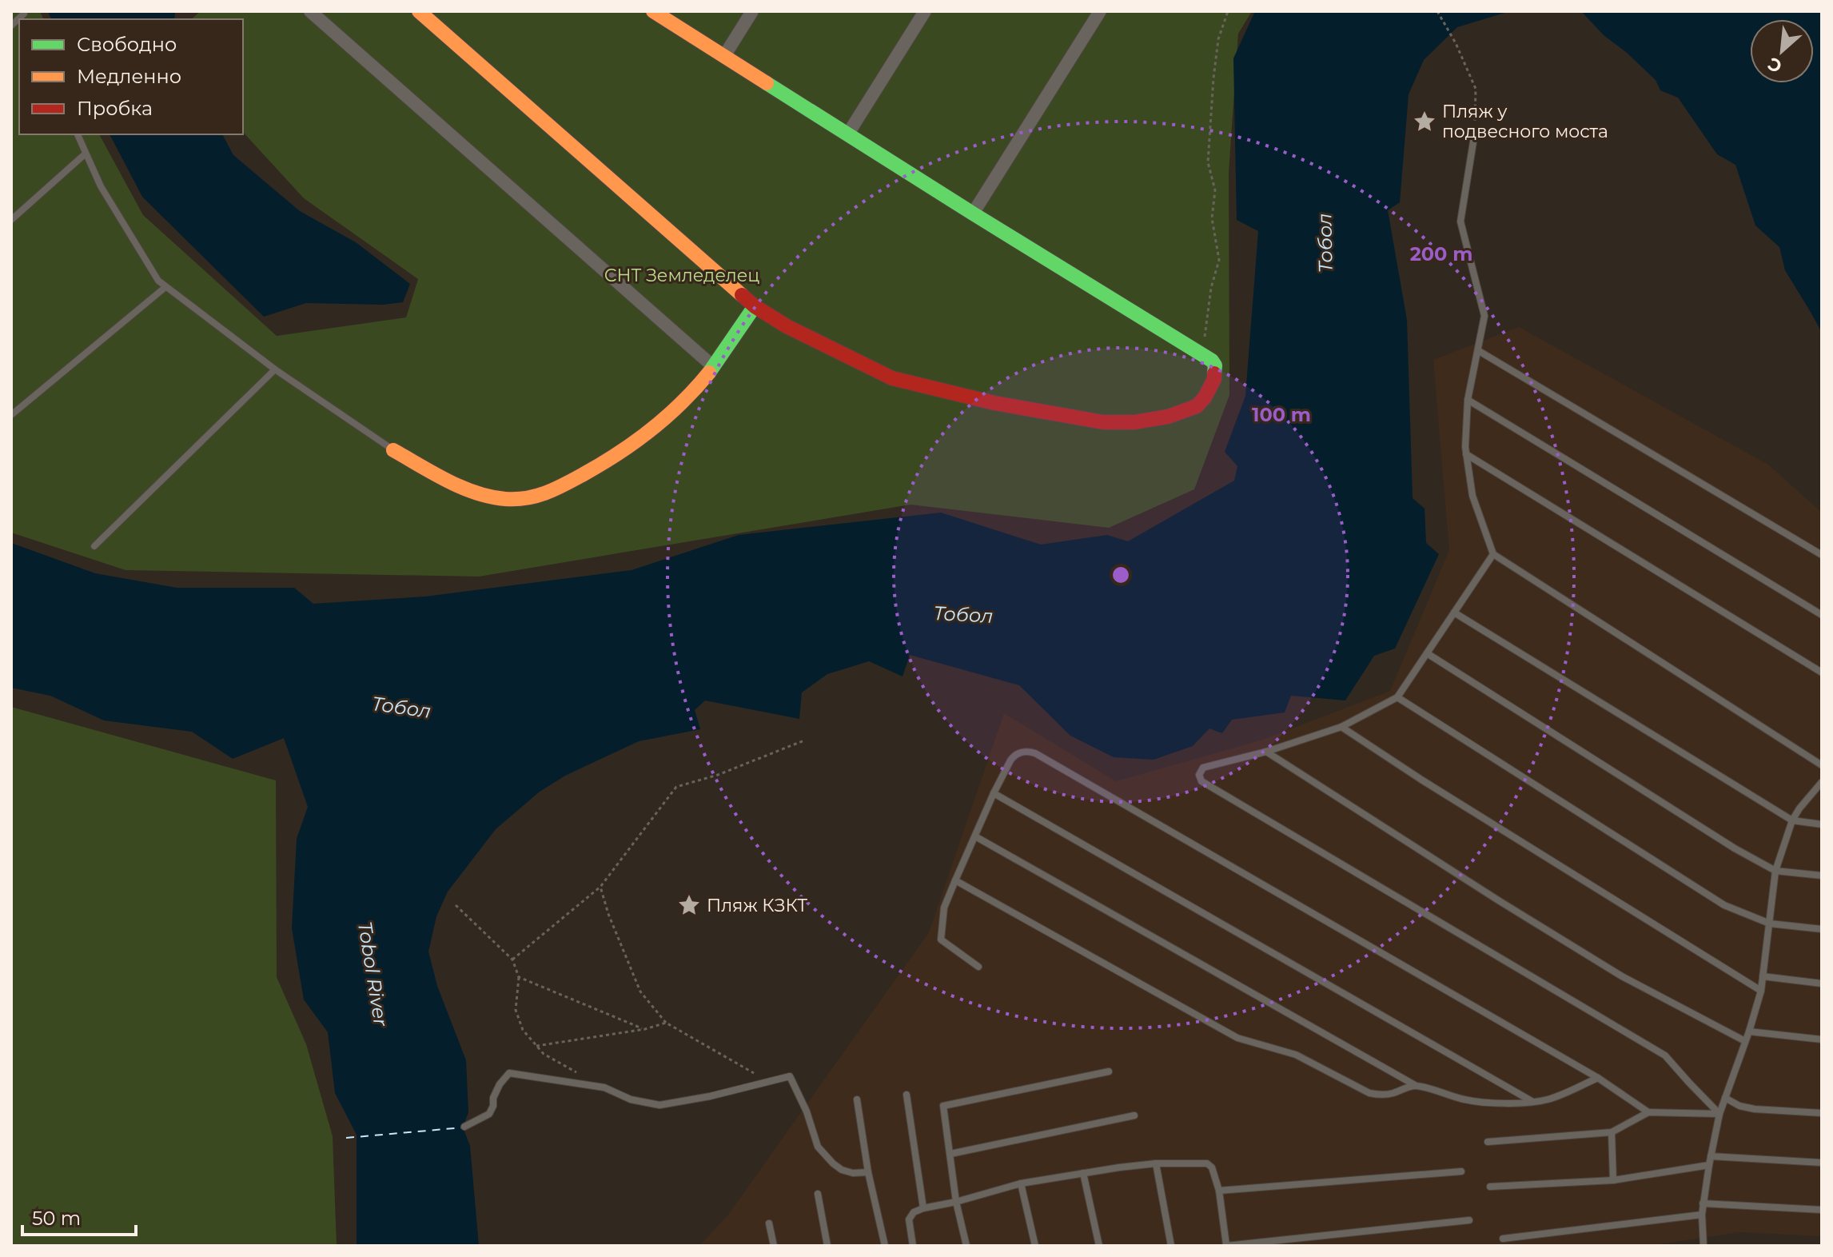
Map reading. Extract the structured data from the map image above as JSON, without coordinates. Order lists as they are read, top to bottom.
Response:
{
  "water": ["Тобол", "Tobol River"],
  "parks": ["СНТ Земледелец"],
  "places": {
    "place": ["Пляж у подвесного моста", "Пляж КЗКТ"]
  },
  "legend": ["Свободно", "Медленно", "Пробка"],
  "scale_bar": "50 m",
  "north": "bottom left",
  "rings": ["200 m", "100 m"]
}
